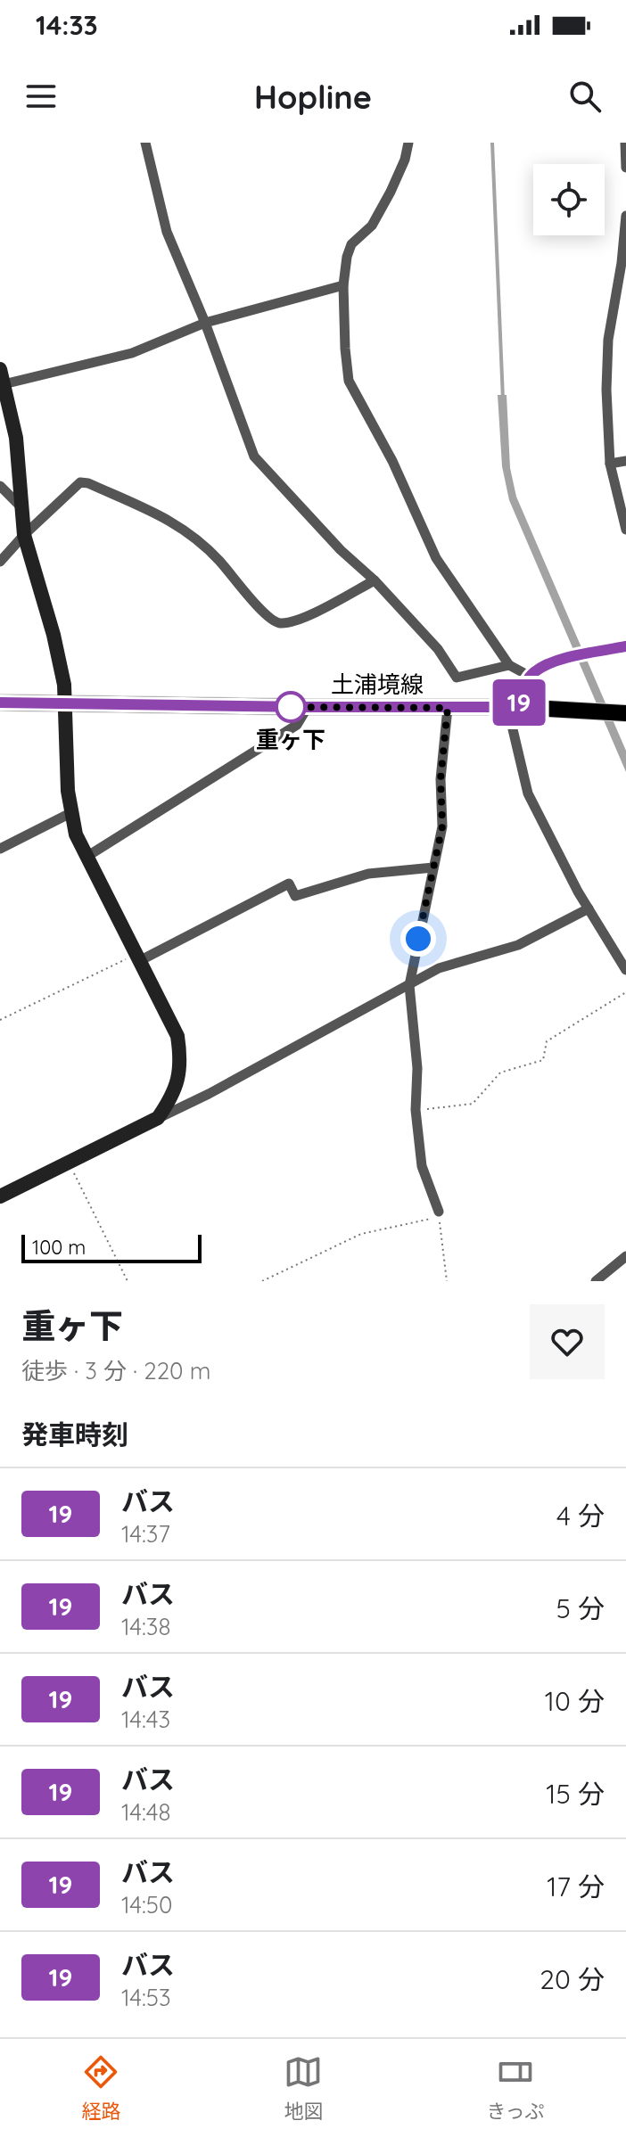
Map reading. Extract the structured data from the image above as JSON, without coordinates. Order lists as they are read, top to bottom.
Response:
{
  "streets": {
    "main road": ["土浦境線"]
  },
  "places": ["重ヶ下"],
  "lines": ["bus line 19"],
  "scale_bar": "100 m",
  "page": {
    "status": "14:33",
    "header": "Hopline",
    "on_map": "19",
    "scale": "100 m",
    "heading": [
      ["重ヶ下", "徒歩 · 3 分 · 220 m"],
      "発車時刻"
    ],
    "list": [
      {
        "mark": "19",
        "name": "バス",
        "note": "14:37",
        "value": "4 分"
      },
      {
        "mark": "19",
        "name": "バス",
        "note": "14:38",
        "value": "5 分"
      },
      {
        "mark": "19",
        "name": "バス",
        "note": "14:43",
        "value": "10 分"
      },
      {
        "mark": "19",
        "name": "バス",
        "note": "14:48",
        "value": "15 分"
      },
      {
        "mark": "19",
        "name": "バス",
        "note": "14:50",
        "value": "17 分"
      },
      {
        "mark": "19",
        "name": "バス",
        "note": "14:53",
        "value": "20 分"
      }
    ],
    "tabs": ["経路", "地図", "きっぷ"]
  }
}
